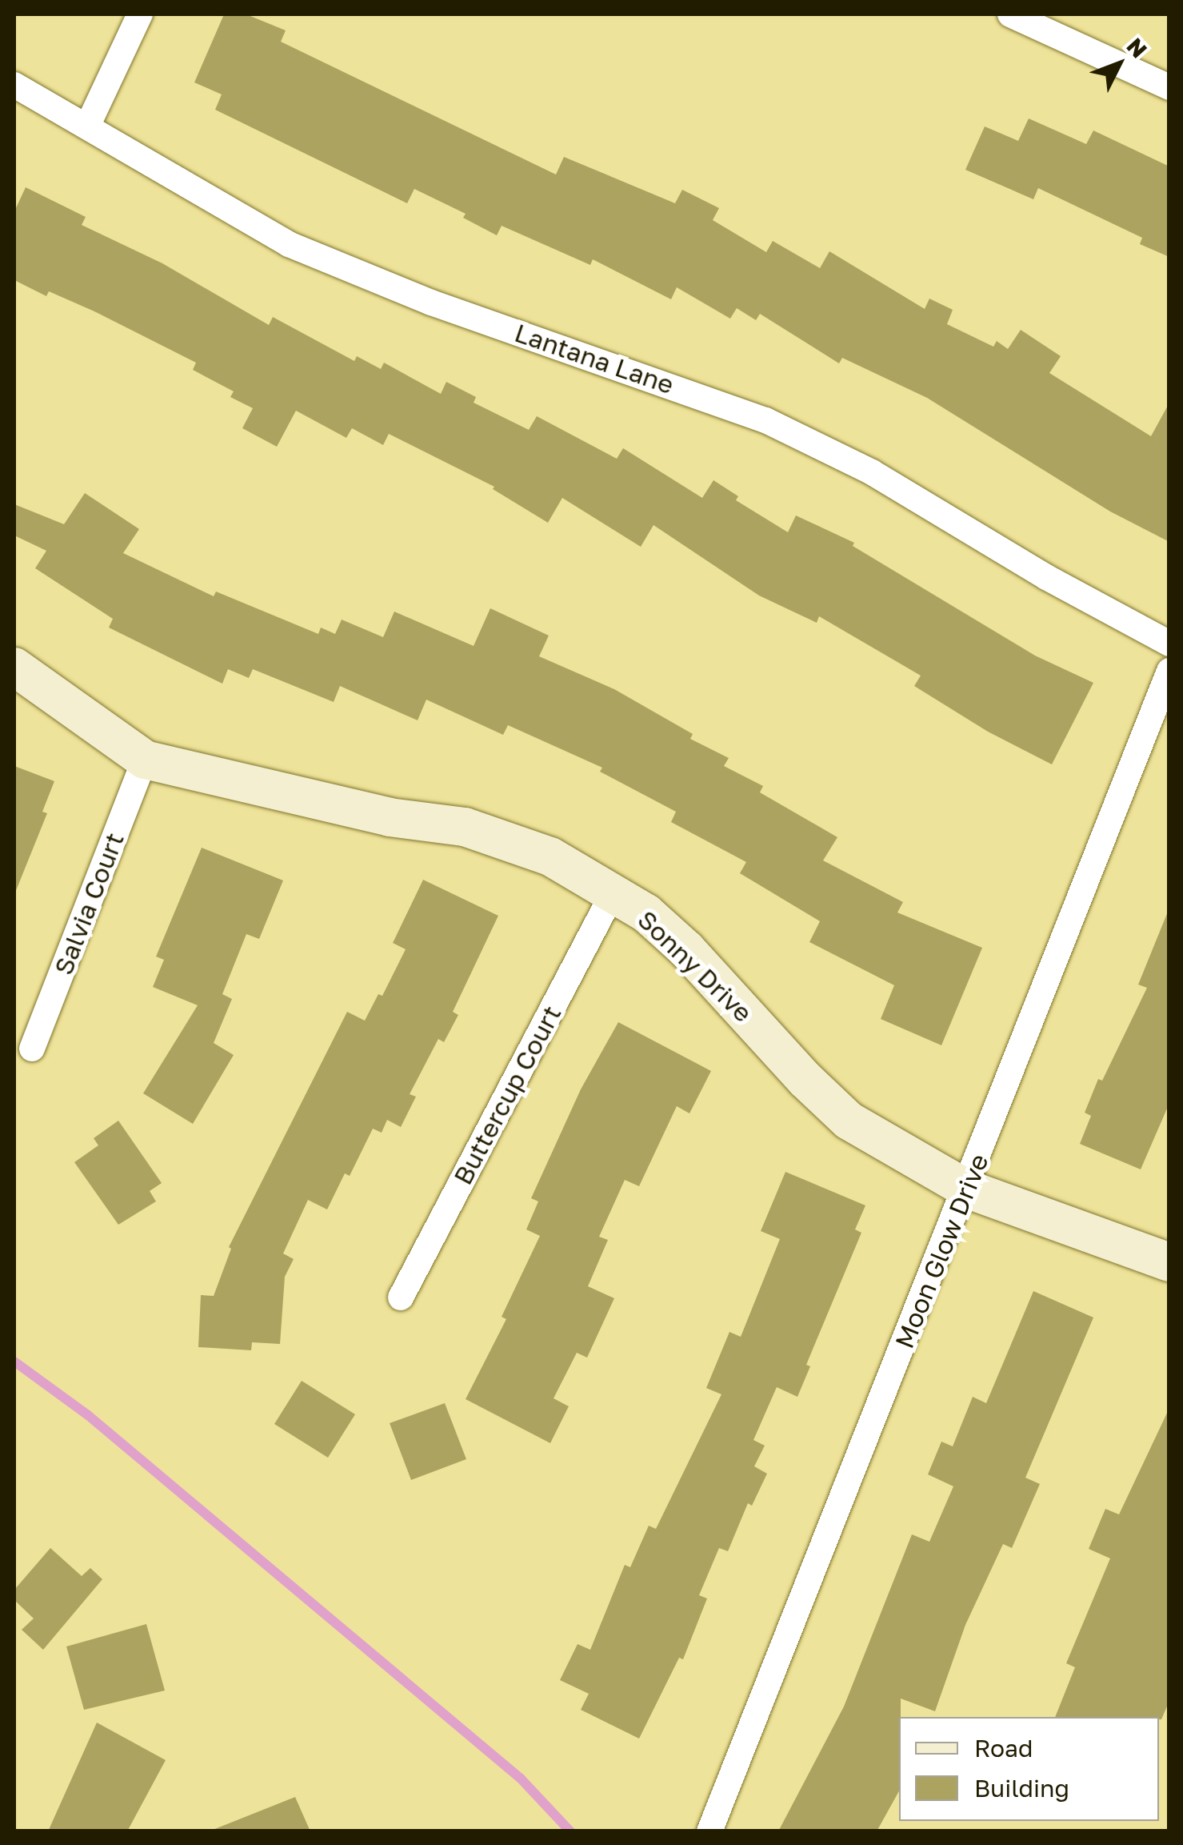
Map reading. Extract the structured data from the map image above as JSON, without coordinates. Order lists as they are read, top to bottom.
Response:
{
  "streets": {
    "street": [
      "Lantana Lane",
      "Salvia Court",
      "Sonny Drive",
      "Buttercup Court",
      "Moon Glow Drive"
    ]
  },
  "crossings": [
    ["Salvia Court", "Sonny Drive"],
    ["Sonny Drive", "Buttercup Court"],
    ["Sonny Drive", "Moon Glow Drive"]
  ],
  "legend": ["Road", "Building"],
  "north": "top right"
}
